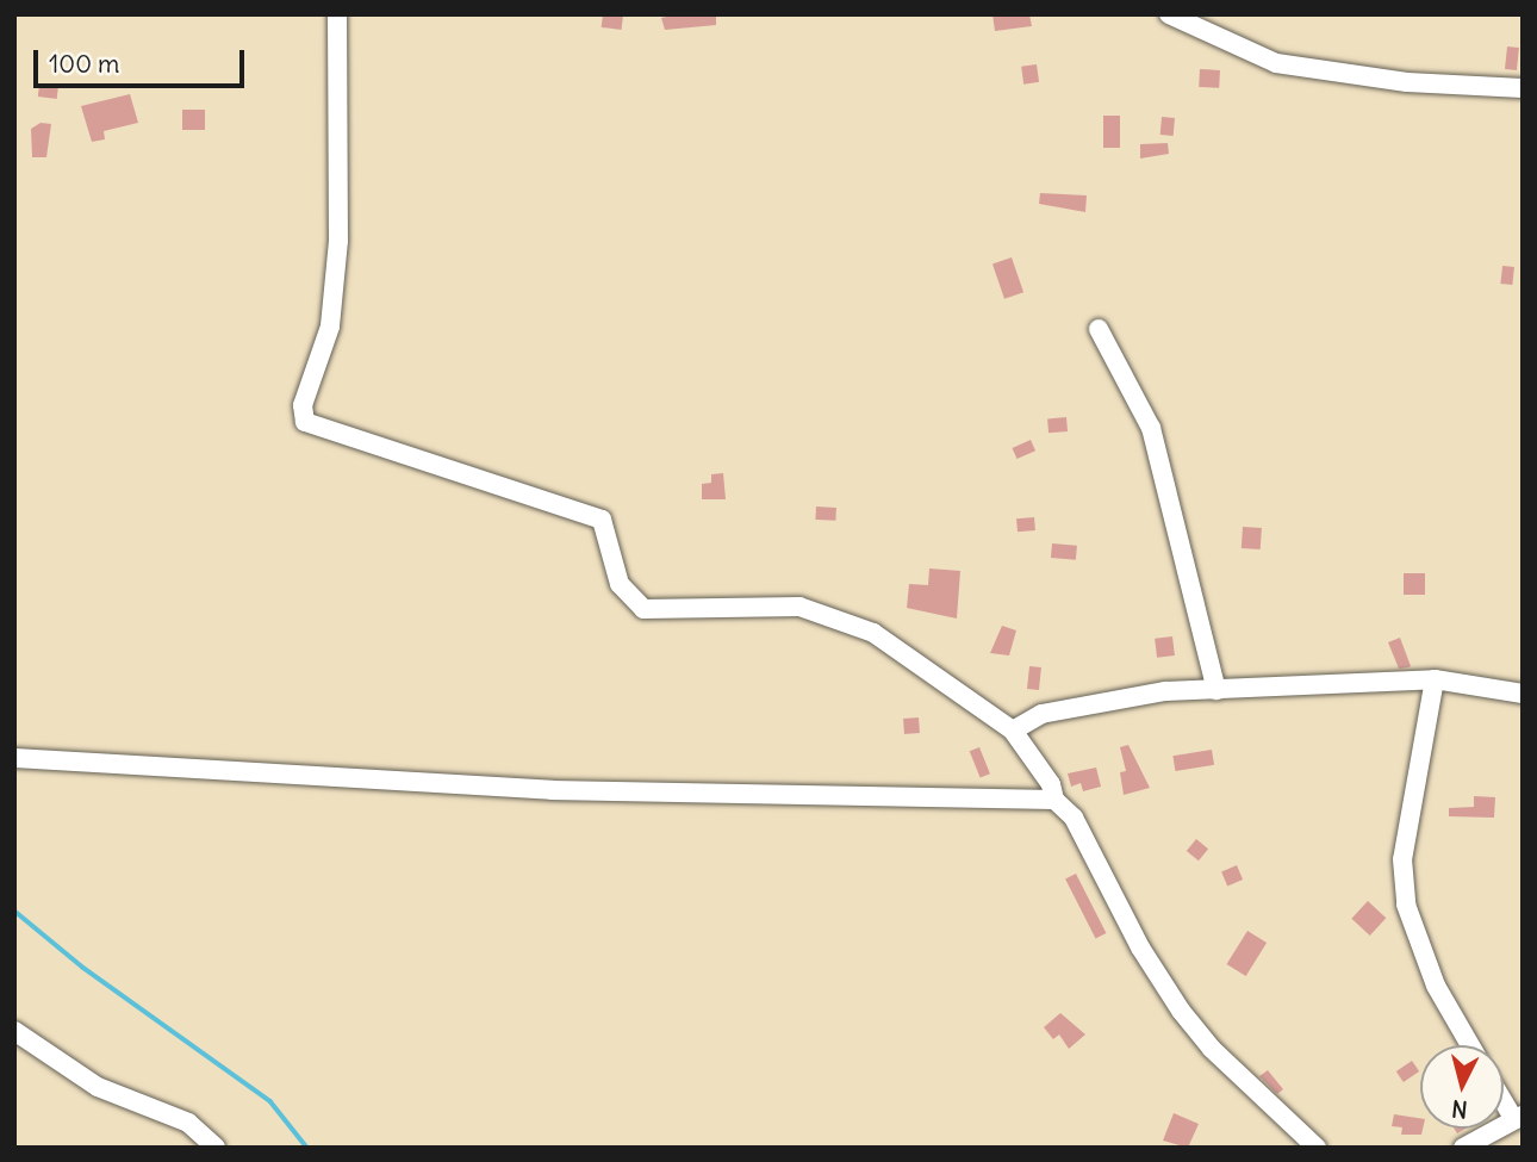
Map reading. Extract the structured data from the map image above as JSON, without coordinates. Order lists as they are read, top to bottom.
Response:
{
  "scale_bar": "100 m",
  "north": "bottom"
}
